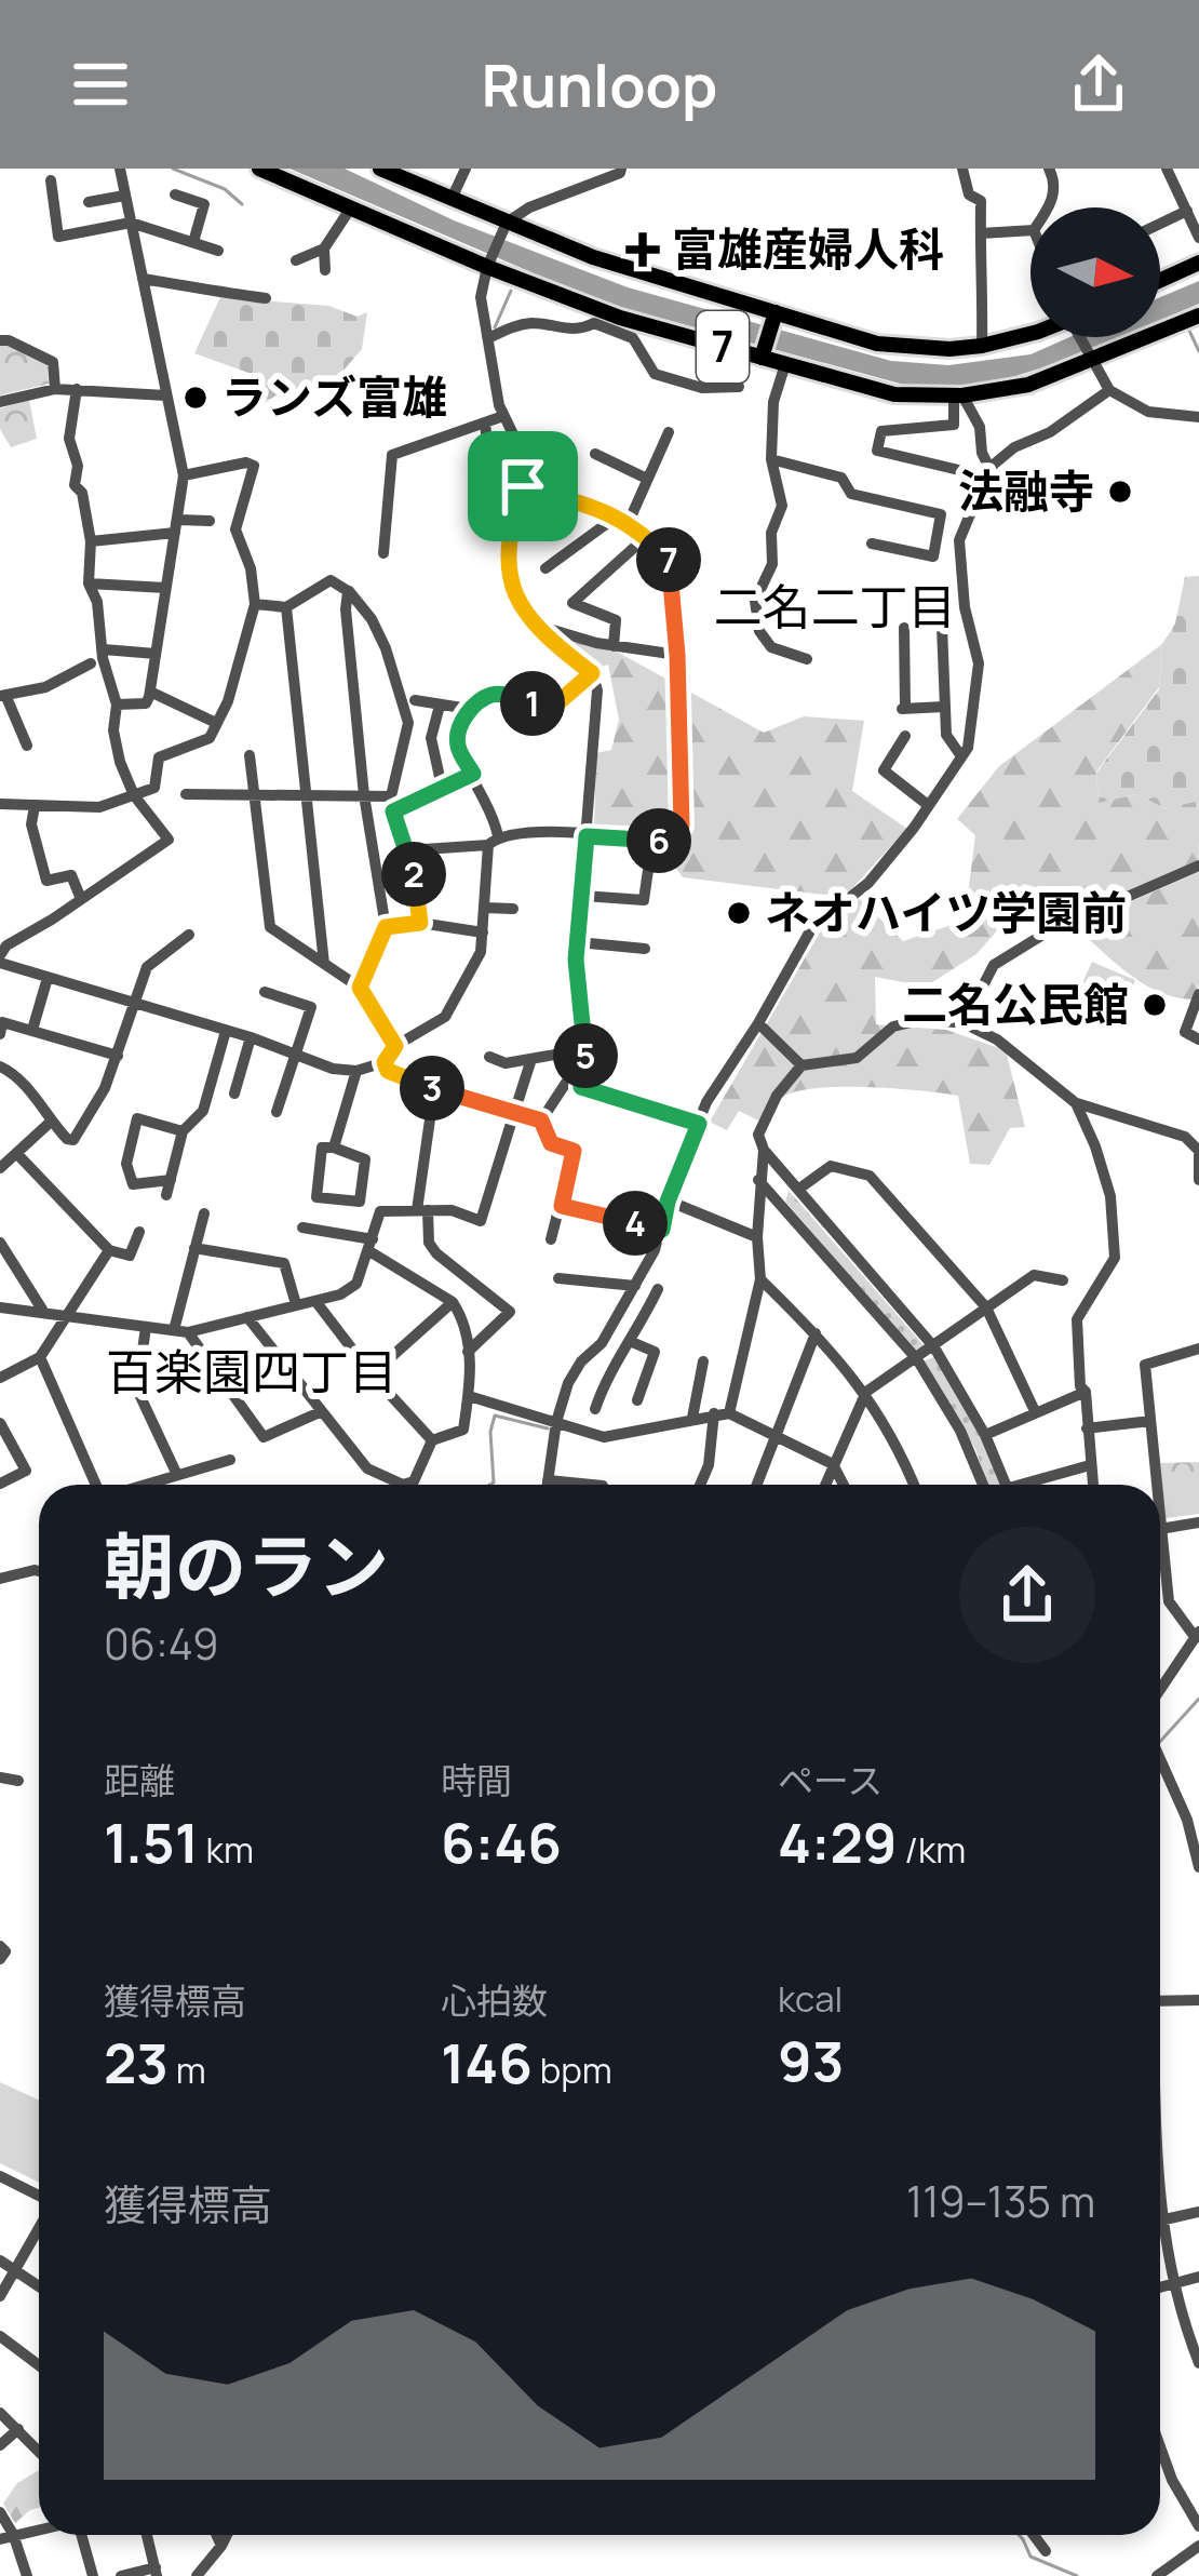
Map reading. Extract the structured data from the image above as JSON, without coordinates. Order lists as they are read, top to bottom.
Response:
{
  "streets": {
    "main road": ["7"]
  },
  "districts": ["二名二丁目", "百楽園四丁目"],
  "places": {
    "health": ["富雄産婦人科"],
    "other": [
      "ランズ富雄",
      "法融寺",
      "ネオハイツ学園前",
      "二名公民館"
    ]
  },
  "north": "right",
  "page": {
    "header": "Runloop",
    "pins": [
      "7",
      "1",
      "6",
      "2",
      "5",
      "3",
      "4"
    ],
    "heading": ["朝のラン", "06:49"],
    "stats": [
      ["距離", "1.51 km"],
      ["時間", "6:46"],
      ["ペース", "4:29 /km"],
      ["獲得標高", "23 m"],
      ["心拍数", "146 bpm"],
      ["kcal", "93"]
    ],
    "chart": ["獲得標高", "119–135 m"]
  }
}
